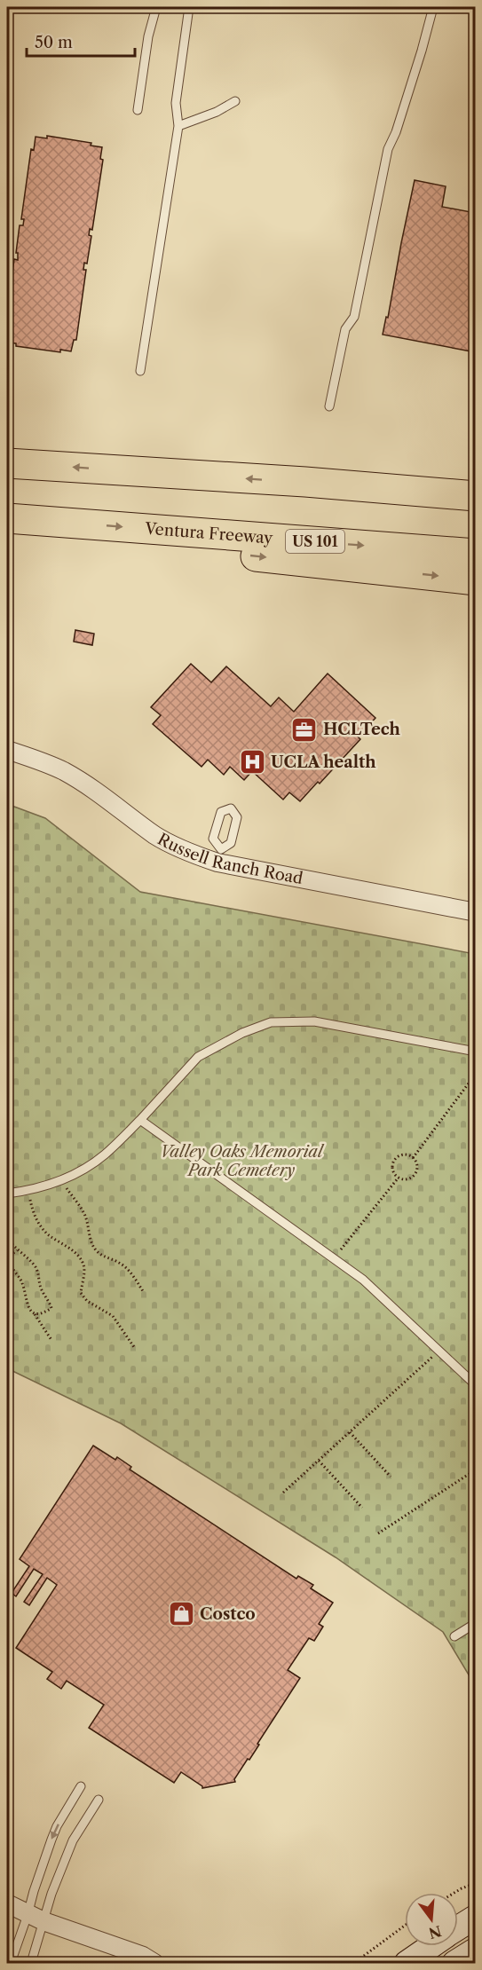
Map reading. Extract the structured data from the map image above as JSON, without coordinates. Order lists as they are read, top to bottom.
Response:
{
  "streets": {
    "highway": ["Ventura Freeway", "US 101"],
    "street": ["Russell Ranch Road"]
  },
  "parks": ["Valley Oaks Memorial Park Cemetery"],
  "places": {
    "office": ["HCLTech"],
    "hospital": ["UCLA health"],
    "shop": ["Costco"]
  },
  "scale_bar": "50 m",
  "north": "bottom"
}
